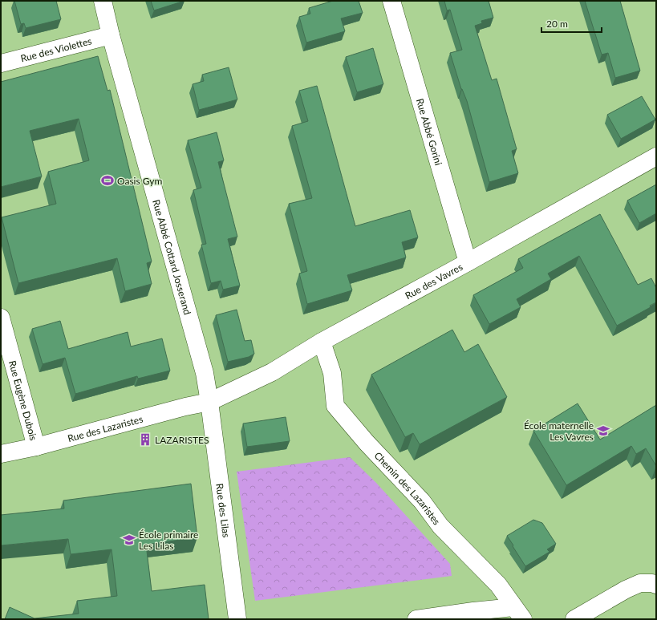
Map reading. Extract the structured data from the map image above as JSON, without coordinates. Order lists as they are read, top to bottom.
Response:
{
  "streets": {
    "street": [
      "Rue des Violettes",
      "Rue Abbé Gorini",
      "Rue Abbé Cottard Josserand",
      "Rue des Vavres",
      "Rue Eugène Dubois",
      "Rue des Lazaristes",
      "Chemin des Lazaristes",
      "Rue des Lilas"
    ]
  },
  "crossings": [
    ["Rue des Violettes", "Rue Abbé Cottard Josserand"],
    ["Rue Abbé Gorini", "Rue des Vavres"],
    ["Rue Abbé Cottard Josserand", "Rue des Vavres"],
    ["Rue Abbé Cottard Josserand", "Rue des Lazaristes"],
    ["Rue Abbé Cottard Josserand", "Rue des Lilas"],
    ["Rue des Vavres", "Rue des Lazaristes"],
    ["Rue des Vavres", "Chemin des Lazaristes"],
    ["Rue des Vavres", "Rue des Lilas"],
    ["Rue Eugène Dubois", "Rue des Lazaristes"],
    ["Rue des Lazaristes", "Rue des Lilas"]
  ],
  "places": {
    "sports": ["Oasis Gym"],
    "school or university": ["École maternelle Les Vavres", "École primaire Les Lilas"],
    "building": ["LAZARISTES"]
  },
  "scale_bar": "20 m"
}
